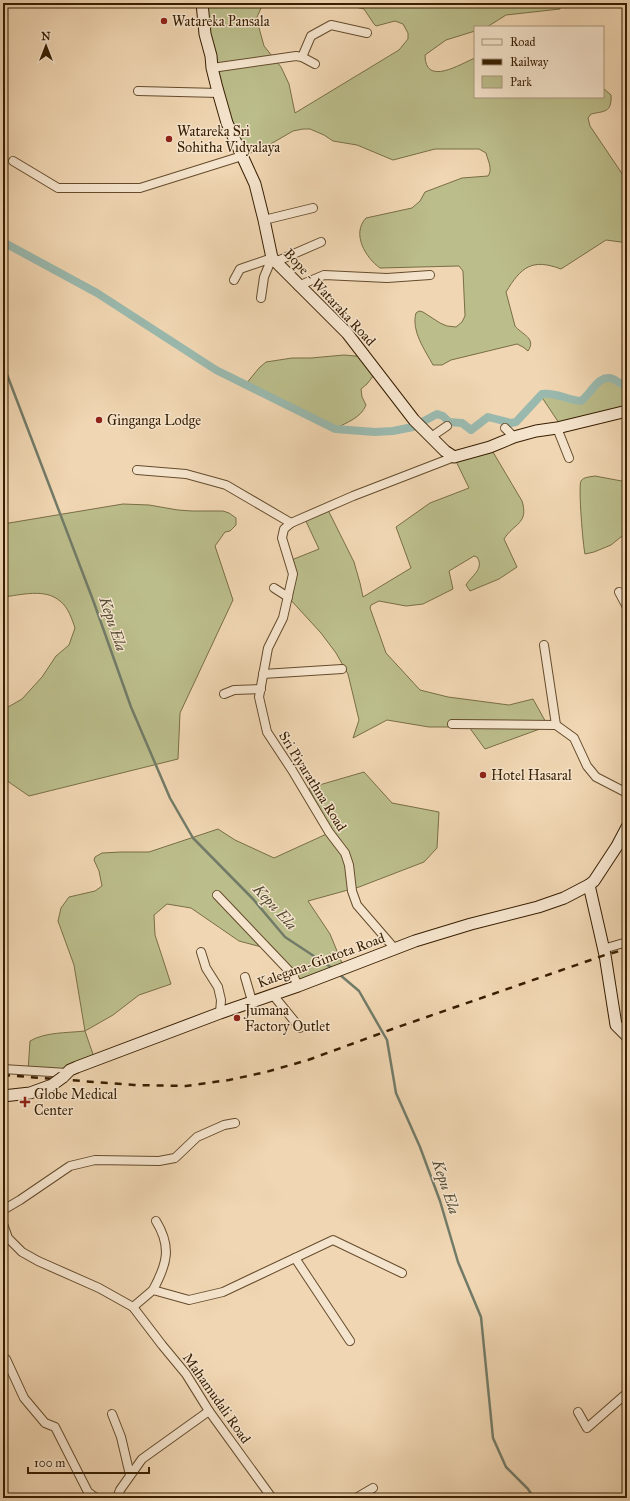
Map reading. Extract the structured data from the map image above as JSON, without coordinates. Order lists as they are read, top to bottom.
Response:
{
  "streets": {
    "street": [
      "Bope - Wataraka Road",
      "Sri Piyarathna Road",
      "Kalegana-Gintota Road",
      "Mahamudali Road"
    ]
  },
  "crossings": [
    ["Sri Piyarathna Road", "Kalegana-Gintota Road"]
  ],
  "water": ["Kepu Ela"],
  "places": {
    "other": [
      "Watareka Pansala",
      "Watareka Sri Sohitha Vidyalaya",
      "Ginganga Lodge",
      "Hotel Hasaral",
      "Jumana Factory Outlet"
    ],
    "health": ["Globe Medical Center"]
  },
  "legend": ["Road", "Railway", "Park"],
  "scale_bar": "100 m",
  "north": "top"
}
